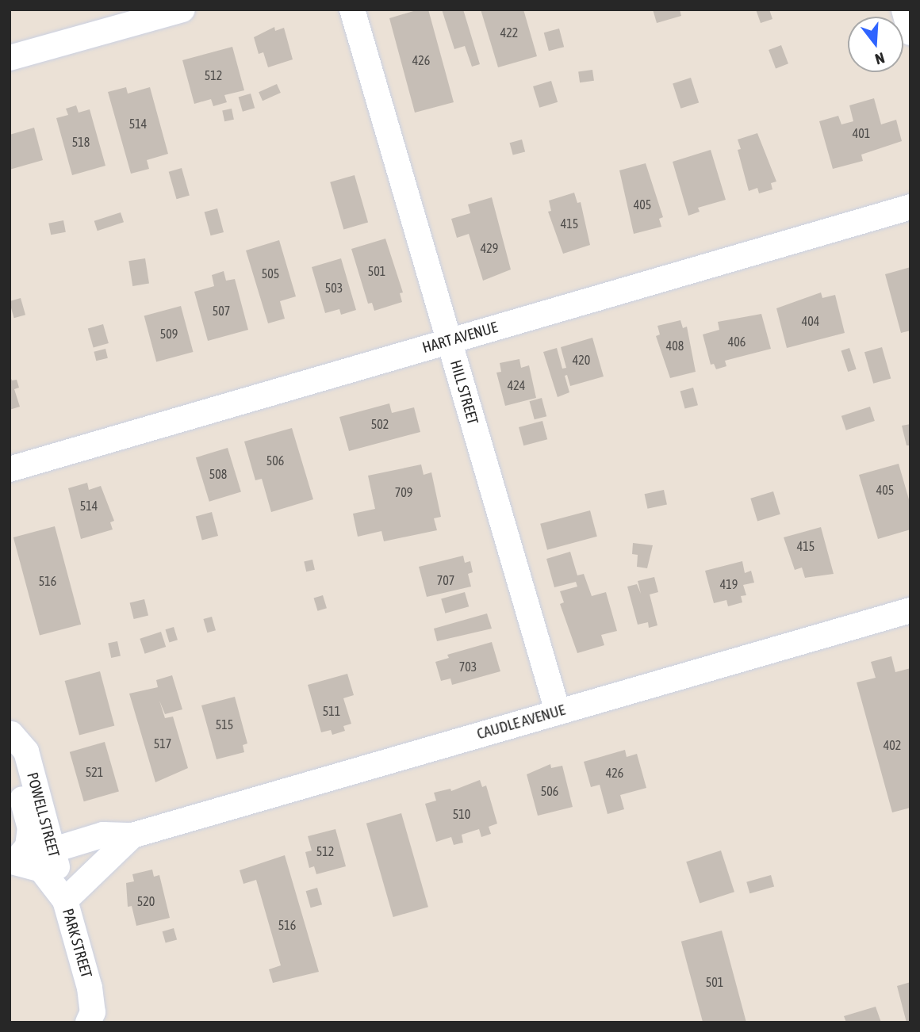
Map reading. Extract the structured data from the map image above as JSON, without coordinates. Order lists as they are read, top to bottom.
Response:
{
  "streets": {
    "street": [
      "HART AVENUE",
      "HILL STREET",
      "CAUDLE AVENUE",
      "POWELL STREET",
      "PARK STREET"
    ]
  },
  "crossings": [
    ["HART AVENUE", "HILL STREET"],
    ["HILL STREET", "CAUDLE AVENUE"],
    ["CAUDLE AVENUE", "POWELL STREET"],
    ["CAUDLE AVENUE", "PARK STREET"],
    ["POWELL STREET", "PARK STREET"]
  ],
  "house_numbers": [
    "422",
    "426",
    "512",
    "514",
    "401",
    "518",
    "405",
    "415",
    "429",
    "501",
    "505",
    "503",
    "507",
    "404",
    "509",
    "406",
    "408",
    "420",
    "424",
    "502",
    "506",
    "508",
    "405",
    "709",
    "514",
    "415",
    "707",
    "516",
    "419",
    "703",
    "511",
    "515",
    "517",
    "402",
    "521",
    "426",
    "506",
    "510",
    "512",
    "520",
    "516",
    "501"
  ],
  "north": "bottom"
}
